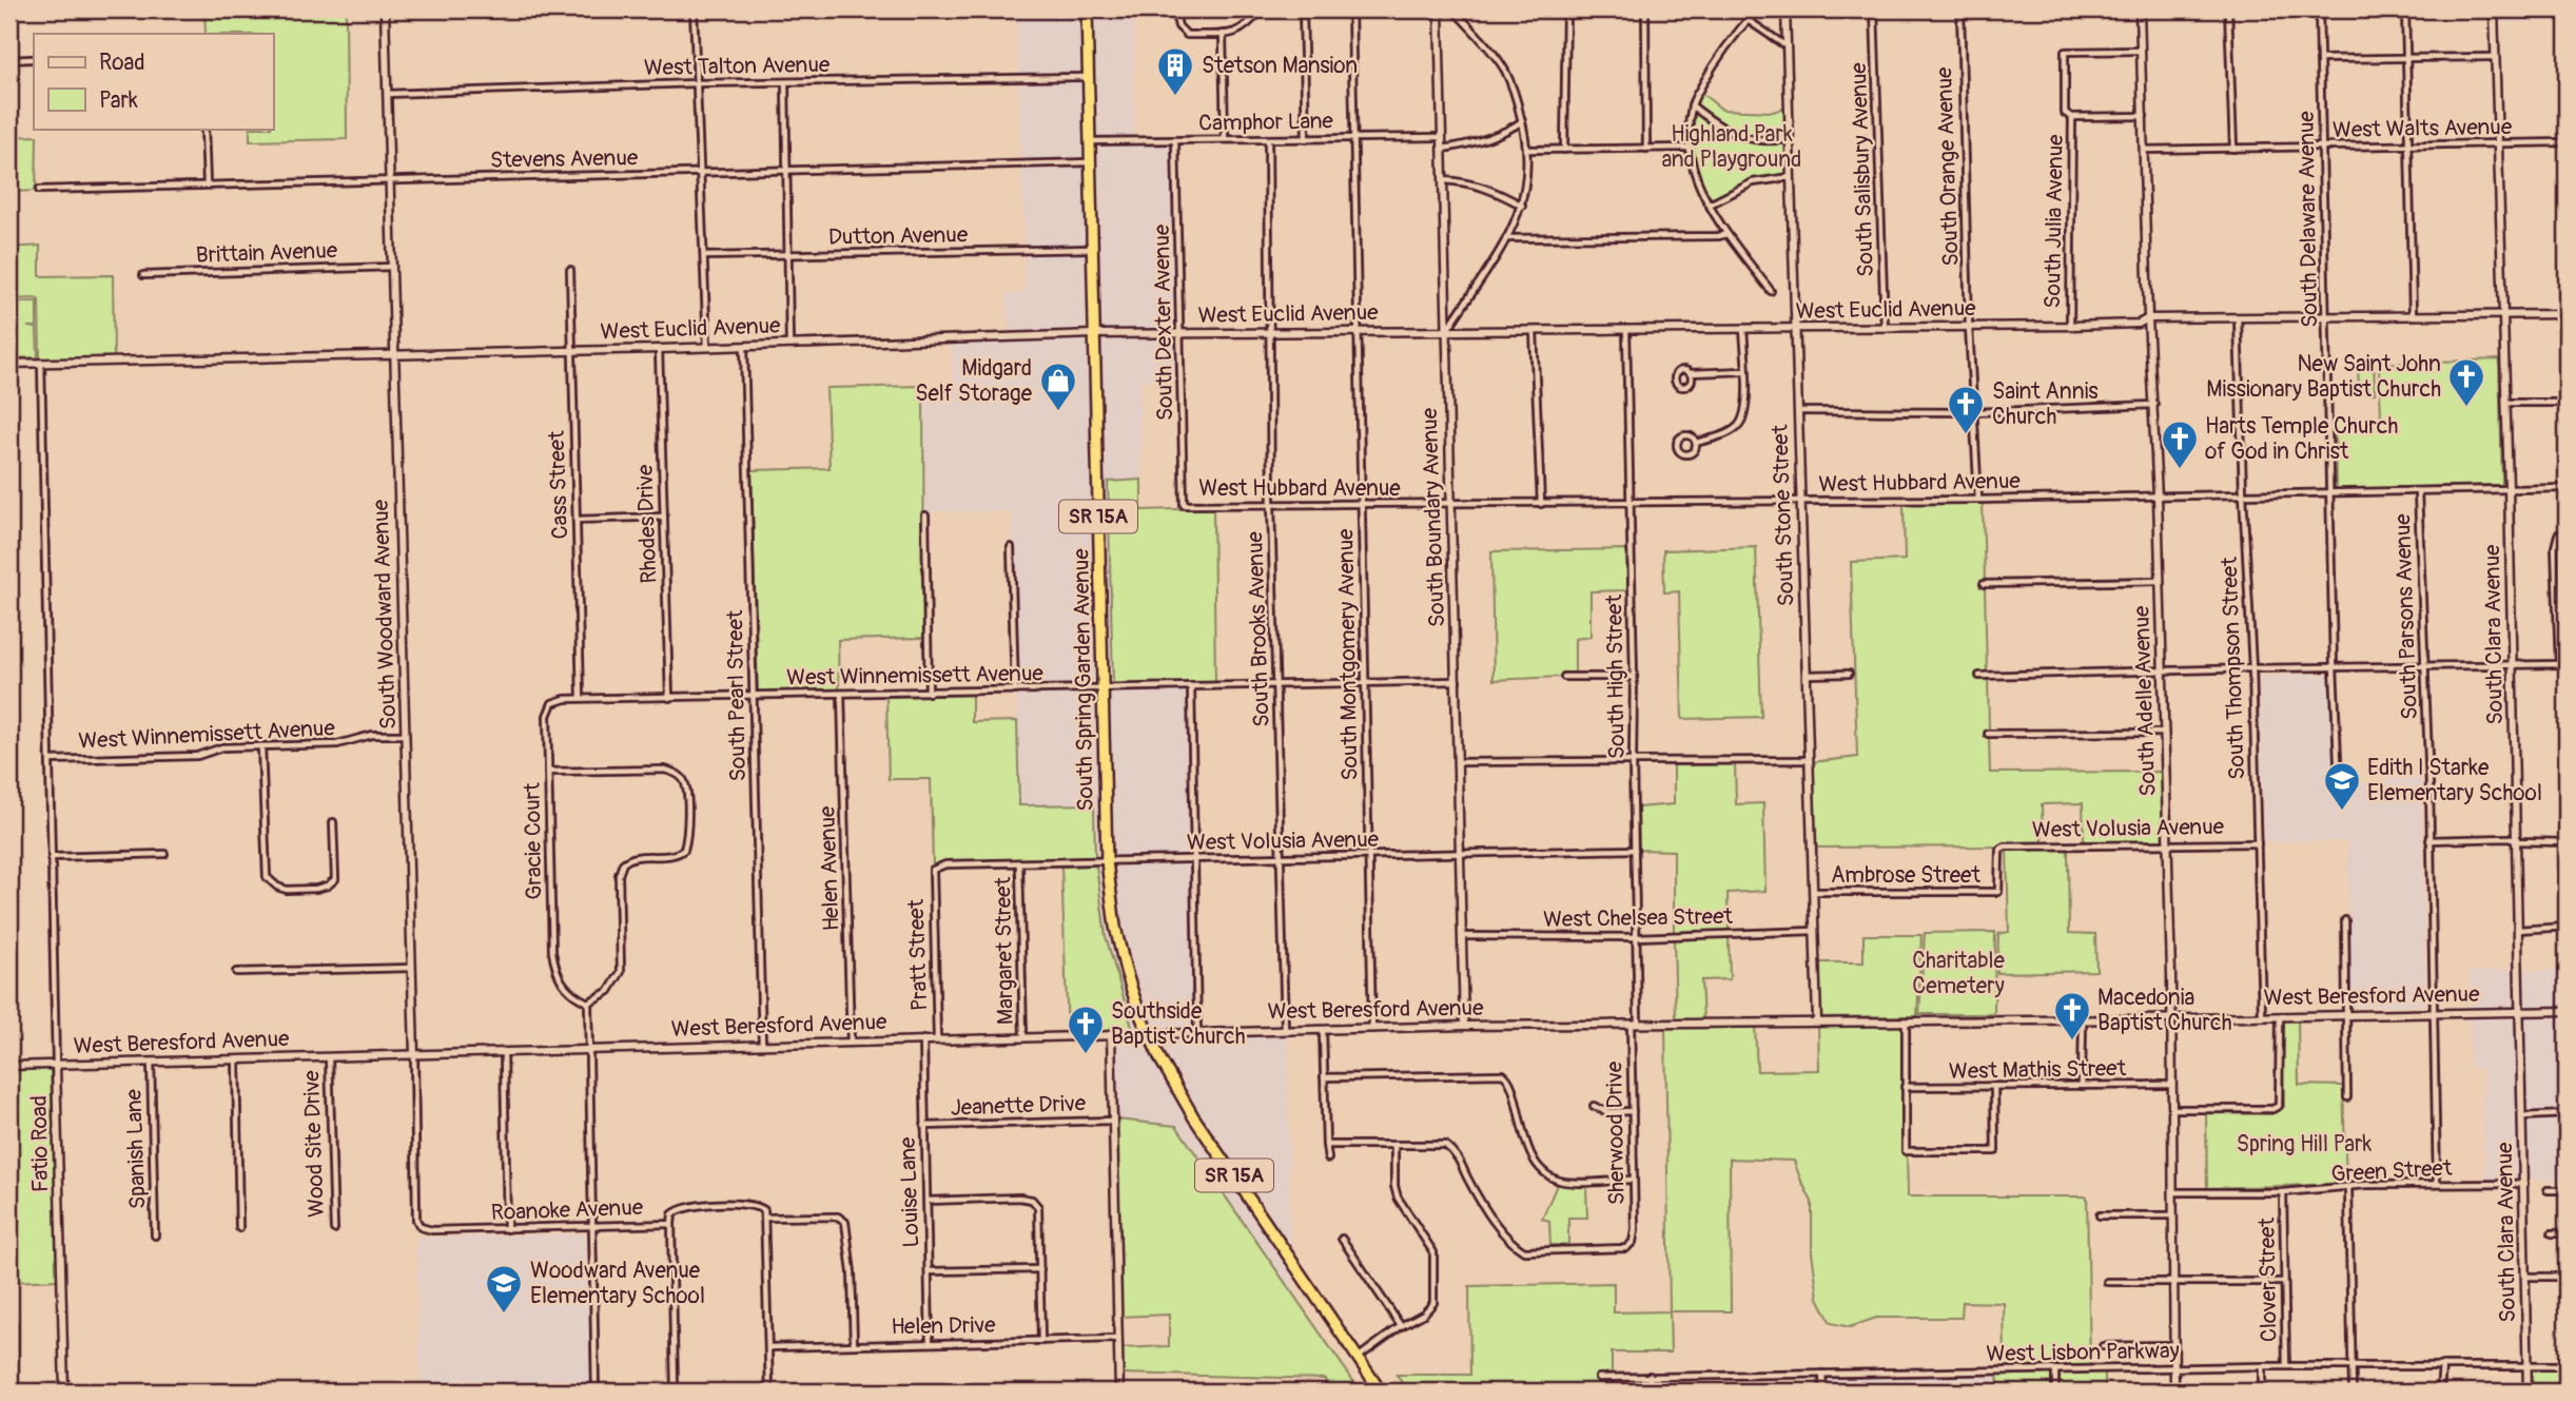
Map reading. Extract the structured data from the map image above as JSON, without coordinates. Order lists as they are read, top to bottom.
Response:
{
  "streets": {
    "highway": ["SR 15A", "South Spring Garden Avenue"],
    "street": [
      "West Talton Avenue",
      "Camphor Lane",
      "West Walts Avenue",
      "Stevens Avenue",
      "South Orange Avenue",
      "South Salisbury Avenue",
      "South Delaware Avenue",
      "South Julia Avenue",
      "Dutton Avenue",
      "Brittain Avenue",
      "West Euclid Avenue",
      "South Dexter Avenue",
      "West Hubbard Avenue",
      "Cass Street",
      "South Stone Street",
      "South Boundary Avenue",
      "Rhodes Drive",
      "South Woodward Avenue",
      "South Parsons Avenue",
      "South Brooks Avenue",
      "South Clara Avenue",
      "South Montgomery Avenue",
      "South Thompson Street",
      "West Winnemissett Avenue",
      "South High Street",
      "South Pearl Street",
      "South Adelle Avenue",
      "West Volusia Avenue",
      "Gracie Court",
      "Helen Avenue",
      "Ambrose Street",
      "West Chelsea Street",
      "Margaret Street",
      "Pratt Street",
      "West Beresford Avenue",
      "West Mathis Street",
      "Jeanette Drive",
      "Sherwood Drive",
      "Fatio Road",
      "Wood Site Drive",
      "Spanish Lane",
      "Green Street",
      "Louise Lane",
      "Roanoke Avenue",
      "Clover Street",
      "Helen Drive",
      "West Lisbon Parkway"
    ]
  },
  "crossings": [
    ["West Talton Avenue", "South Woodward Avenue"],
    ["West Talton Avenue", "South Spring Garden Avenue"],
    ["Camphor Lane", "South Dexter Avenue"],
    ["Camphor Lane", "South Boundary Avenue"],
    ["Camphor Lane", "South Brooks Avenue"],
    ["Camphor Lane", "South Montgomery Avenue"],
    ["Camphor Lane", "South Spring Garden Avenue"],
    ["West Walts Avenue", "South Delaware Avenue"],
    ["West Walts Avenue", "South Clara Avenue"],
    ["West Walts Avenue", "South Adelle Avenue"],
    ["Stevens Avenue", "South Woodward Avenue"],
    ["Stevens Avenue", "South Spring Garden Avenue"],
    ["South Orange Avenue", "West Euclid Avenue"],
    ["South Orange Avenue", "West Hubbard Avenue"],
    ["South Salisbury Avenue", "West Euclid Avenue"],
    ["South Delaware Avenue", "West Euclid Avenue"],
    ["South Delaware Avenue", "West Hubbard Avenue"],
    ["South Julia Avenue", "West Euclid Avenue"],
    ["Dutton Avenue", "South Spring Garden Avenue"],
    ["Brittain Avenue", "South Woodward Avenue"],
    ["West Euclid Avenue", "South Dexter Avenue"],
    ["West Euclid Avenue", "Cass Street"],
    ["West Euclid Avenue", "South Stone Street"],
    ["West Euclid Avenue", "South Boundary Avenue"],
    ["West Euclid Avenue", "Rhodes Drive"],
    ["West Euclid Avenue", "South Woodward Avenue"],
    ["West Euclid Avenue", "South Brooks Avenue"],
    ["West Euclid Avenue", "South Clara Avenue"],
    ["West Euclid Avenue", "South Montgomery Avenue"],
    ["West Euclid Avenue", "South Thompson Street"],
    ["West Euclid Avenue", "South High Street"],
    ["West Euclid Avenue", "South Spring Garden Avenue"],
    ["West Euclid Avenue", "South Pearl Street"],
    ["West Euclid Avenue", "South Adelle Avenue"],
    ["West Euclid Avenue", "Fatio Road"],
    ["South Dexter Avenue", "West Hubbard Avenue"],
    ["West Hubbard Avenue", "South Stone Street"],
    ["West Hubbard Avenue", "South Boundary Avenue"],
    ["West Hubbard Avenue", "South Parsons Avenue"],
    ["West Hubbard Avenue", "South Brooks Avenue"],
    ["West Hubbard Avenue", "South Clara Avenue"],
    ["West Hubbard Avenue", "South Montgomery Avenue"],
    ["West Hubbard Avenue", "South Thompson Street"],
    ["West Hubbard Avenue", "South High Street"],
    ["West Hubbard Avenue", "South Adelle Avenue"],
    ["Cass Street", "West Winnemissett Avenue"],
    ["South Stone Street", "Ambrose Street"],
    ["South Stone Street", "West Chelsea Street"],
    ["South Stone Street", "West Beresford Avenue"],
    ["SR 15A", "South Spring Garden Avenue"],
    ["SR 15A", "West Beresford Avenue"],
    ["South Boundary Avenue", "West Winnemissett Avenue"],
    ["South Boundary Avenue", "West Volusia Avenue"],
    ["South Boundary Avenue", "West Chelsea Street"],
    ["South Boundary Avenue", "West Beresford Avenue"],
    ["Rhodes Drive", "West Winnemissett Avenue"],
    ["South Woodward Avenue", "West Winnemissett Avenue"],
    ["South Woodward Avenue", "West Beresford Avenue"],
    ["South Woodward Avenue", "Roanoke Avenue"],
    ["South Parsons Avenue", "West Beresford Avenue"],
    ["South Parsons Avenue", "Green Street"],
    ["South Brooks Avenue", "West Winnemissett Avenue"],
    ["South Brooks Avenue", "West Volusia Avenue"],
    ["South Brooks Avenue", "West Beresford Avenue"],
    ["South Clara Avenue", "West Beresford Avenue"],
    ["South Clara Avenue", "Green Street"],
    ["South Clara Avenue", "West Lisbon Parkway"],
    ["South Montgomery Avenue", "West Winnemissett Avenue"],
    ["South Montgomery Avenue", "West Volusia Avenue"],
    ["South Montgomery Avenue", "West Beresford Avenue"],
    ["South Thompson Street", "West Volusia Avenue"],
    ["South Thompson Street", "West Beresford Avenue"],
    ["West Winnemissett Avenue", "South Spring Garden Avenue"],
    ["West Winnemissett Avenue", "South Pearl Street"],
    ["West Winnemissett Avenue", "Gracie Court"],
    ["West Winnemissett Avenue", "Helen Avenue"],
    ["West Winnemissett Avenue", "Fatio Road"],
    ["South High Street", "West Volusia Avenue"],
    ["South High Street", "West Chelsea Street"],
    ["South High Street", "West Beresford Avenue"],
    ["South High Street", "Sherwood Drive"],
    ["South Spring Garden Avenue", "West Volusia Avenue"],
    ["South Spring Garden Avenue", "West Beresford Avenue"],
    ["South Pearl Street", "West Beresford Avenue"],
    ["South Adelle Avenue", "West Volusia Avenue"],
    ["South Adelle Avenue", "West Beresford Avenue"],
    ["South Adelle Avenue", "West Mathis Street"],
    ["South Adelle Avenue", "Green Street"],
    ["South Adelle Avenue", "West Lisbon Parkway"],
    ["West Volusia Avenue", "Ambrose Street"],
    ["West Volusia Avenue", "Margaret Street"],
    ["West Volusia Avenue", "Pratt Street"],
    ["Helen Avenue", "West Beresford Avenue"],
    ["Margaret Street", "West Beresford Avenue"],
    ["Pratt Street", "West Beresford Avenue"],
    ["West Beresford Avenue", "Sherwood Drive"],
    ["West Beresford Avenue", "Fatio Road"],
    ["West Beresford Avenue", "Wood Site Drive"],
    ["West Beresford Avenue", "Spanish Lane"],
    ["West Beresford Avenue", "Louise Lane"],
    ["Jeanette Drive", "Louise Lane"],
    ["Green Street", "Clover Street"],
    ["Louise Lane", "Helen Drive"],
    ["Roanoke Avenue", "Helen Drive"],
    ["Clover Street", "West Lisbon Parkway"]
  ],
  "parks": ["Highland Park and Playground", "Charitable Cemetery", "Spring Hill Park"],
  "places": {
    "building": ["Stetson Mansion"],
    "church": [
      "New Saint John Missionary Baptist Church",
      "Saint Annis Church",
      "Harts Temple Church of God in Christ",
      "Macedonia Baptist Church",
      "Southside Baptist Church"
    ],
    "shop": ["Midgard Self Storage"],
    "school or university": ["Edith I Starke Elementary School", "Woodward Avenue Elementary School"]
  },
  "legend": ["Road", "Park"]
}
